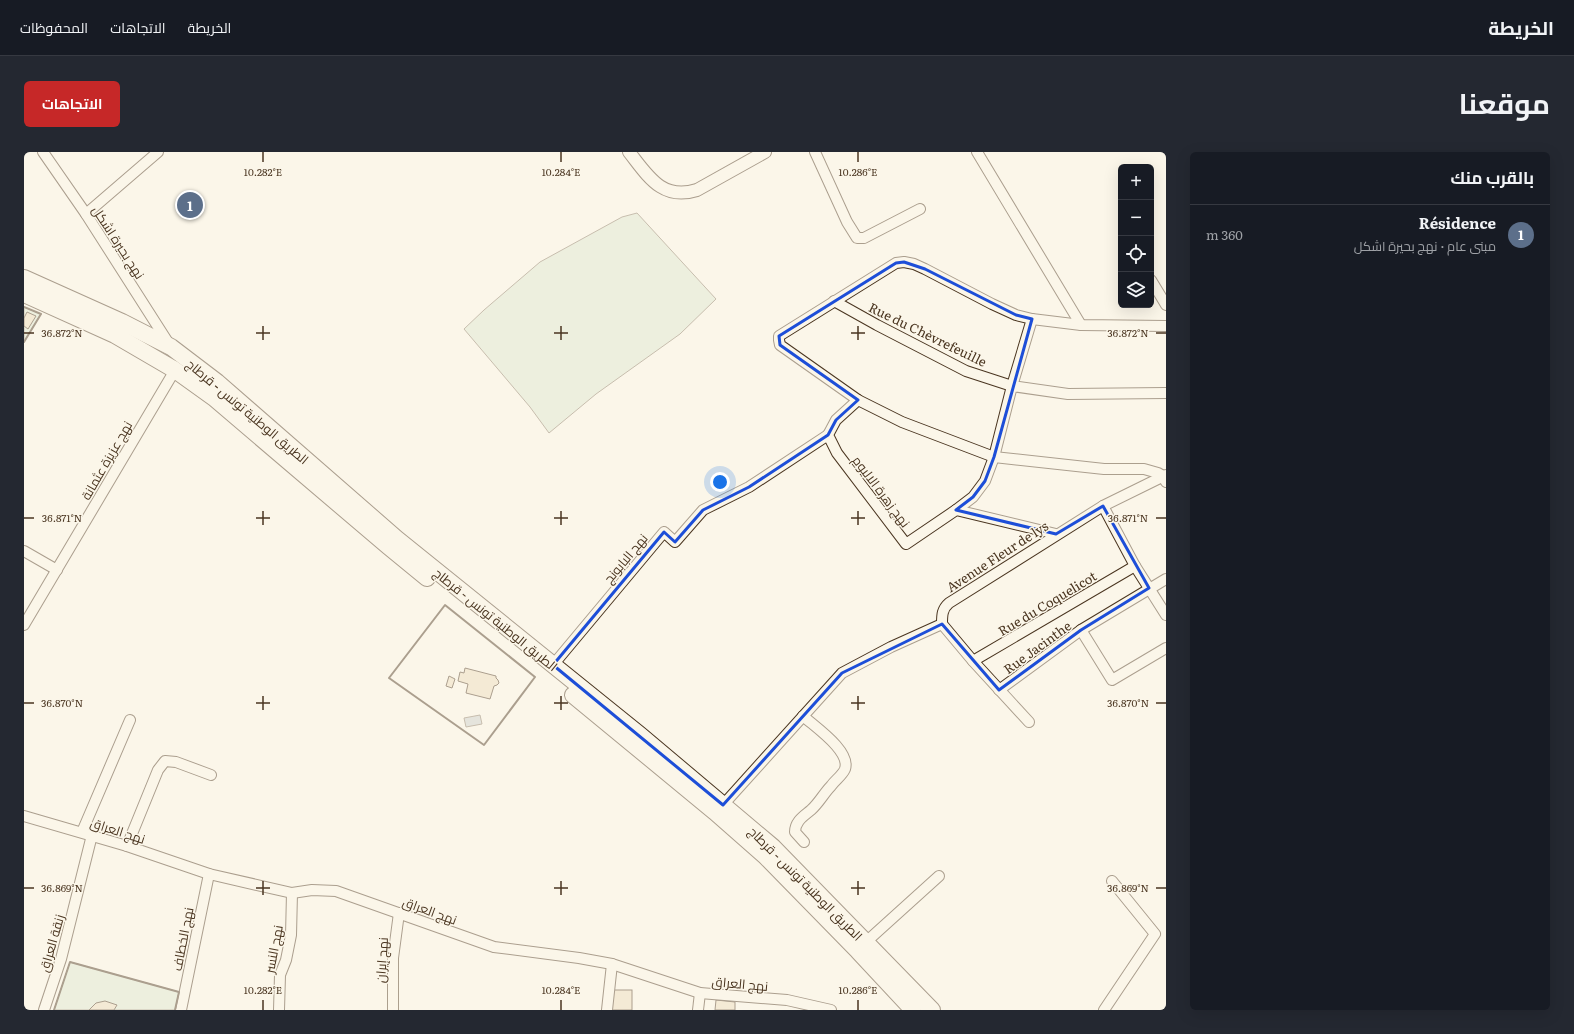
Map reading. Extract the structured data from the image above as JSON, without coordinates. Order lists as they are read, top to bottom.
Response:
{
  "streets": {
    "main road": ["الطريق الوطنية تونس - قرطاج"],
    "street": [
      "نهج بحيرة اشكل",
      "Rue du Chèvrefeuille",
      "نهج عزيزة عثمانة",
      "نهج زهرة الاليوم",
      "Avenue Fleur de lys",
      "نهج البابونج",
      "Rue du Coquelicot",
      "Rue Jacinthe",
      "نهج العراق",
      "نهج الخطاف",
      "زنقة العراق",
      "نهج النسر",
      "نهج إيران"
    ]
  },
  "crossings": [
    ["نهج بحيرة اشكل", "الطريق الوطنية تونس - قرطاج"],
    ["الطريق الوطنية تونس - قرطاج", "نهج عزيزة عثمانة"],
    ["الطريق الوطنية تونس - قرطاج", "نهج البابونج"],
    ["نهج زهرة الاليوم", "نهج البابونج"],
    ["نهج العراق", "نهج الخطاف"],
    ["نهج العراق", "زنقة العراق"],
    ["نهج العراق", "نهج النسر"],
    ["نهج العراق", "نهج إيران"]
  ],
  "page": {
    "header": "الخريطة",
    "nav": ["الخريطة", "الاتجاهات", "المحفوظات"],
    "title": "موقعنا",
    "buttons": "الاتجاهات",
    "heading": "بالقرب منك",
    "map_buttons": ["+", "−"],
    "pins": "1",
    "list": [
      {
        "mark": "1",
        "name": "Résidence",
        "note": "مبنى عام · نهج بحيرة اشكل",
        "value": "360 m"
      }
    ]
  },
  "coordinates": [
    "10.282°E",
    "10.284°E",
    "10.286°E",
    "36.872°N",
    "36.871°N",
    "36.870°N",
    "36.869°N"
  ]
}
